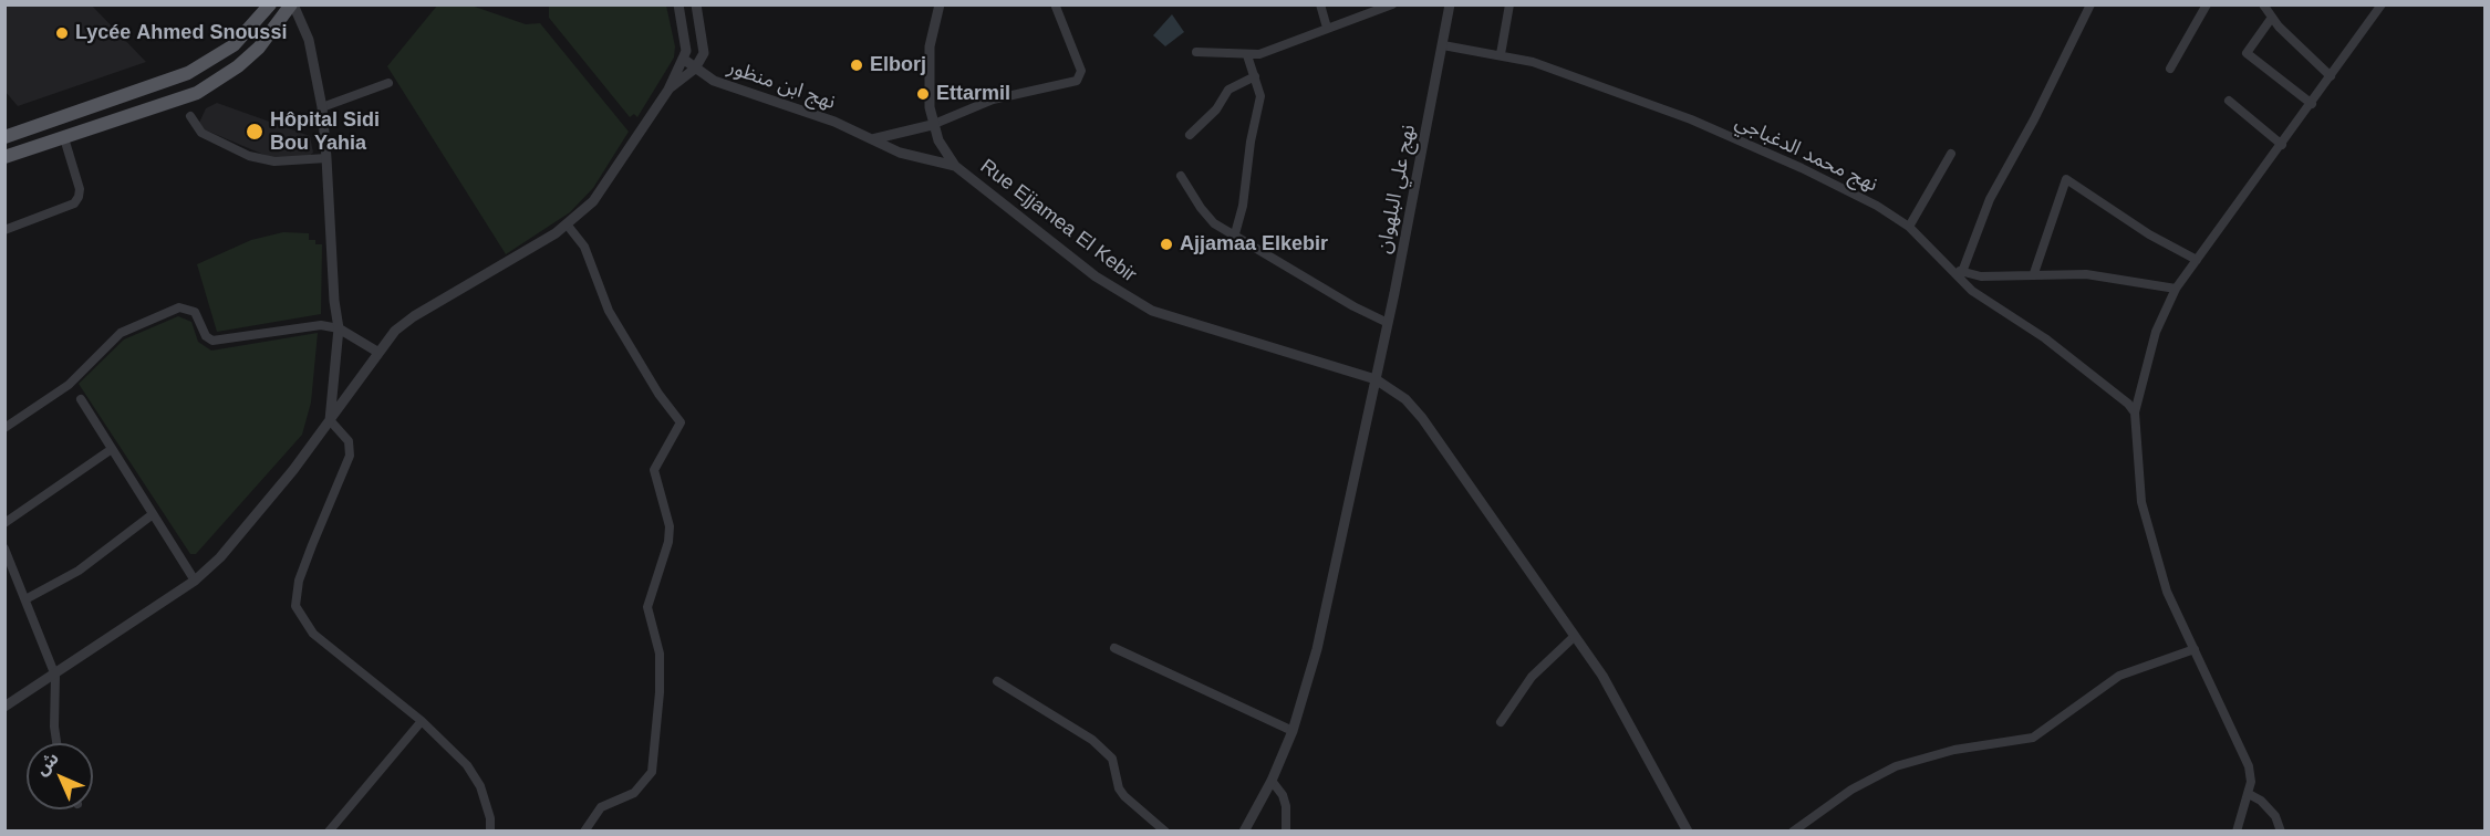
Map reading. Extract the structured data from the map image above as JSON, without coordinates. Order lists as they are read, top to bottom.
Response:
{
  "streets": {
    "street": [
      "نهج ابن منظور",
      "نهج محمد الدغباجي",
      "نهج علي البلهوان",
      "Rue Ejjamea El Kebir"
    ]
  },
  "crossings": [
    ["نهج ابن منظور", "Rue Ejjamea El Kebir"],
    ["نهج محمد الدغباجي", "نهج علي البلهوان"],
    ["نهج علي البلهوان", "Rue Ejjamea El Kebir"]
  ],
  "places": [
    "Lycée Ahmed Snoussi",
    "Elborj",
    "Ettarmil",
    "Hôpital Sidi Bou Yahia",
    "Ajjamaa Elkebir"
  ],
  "north": "top left"
}
